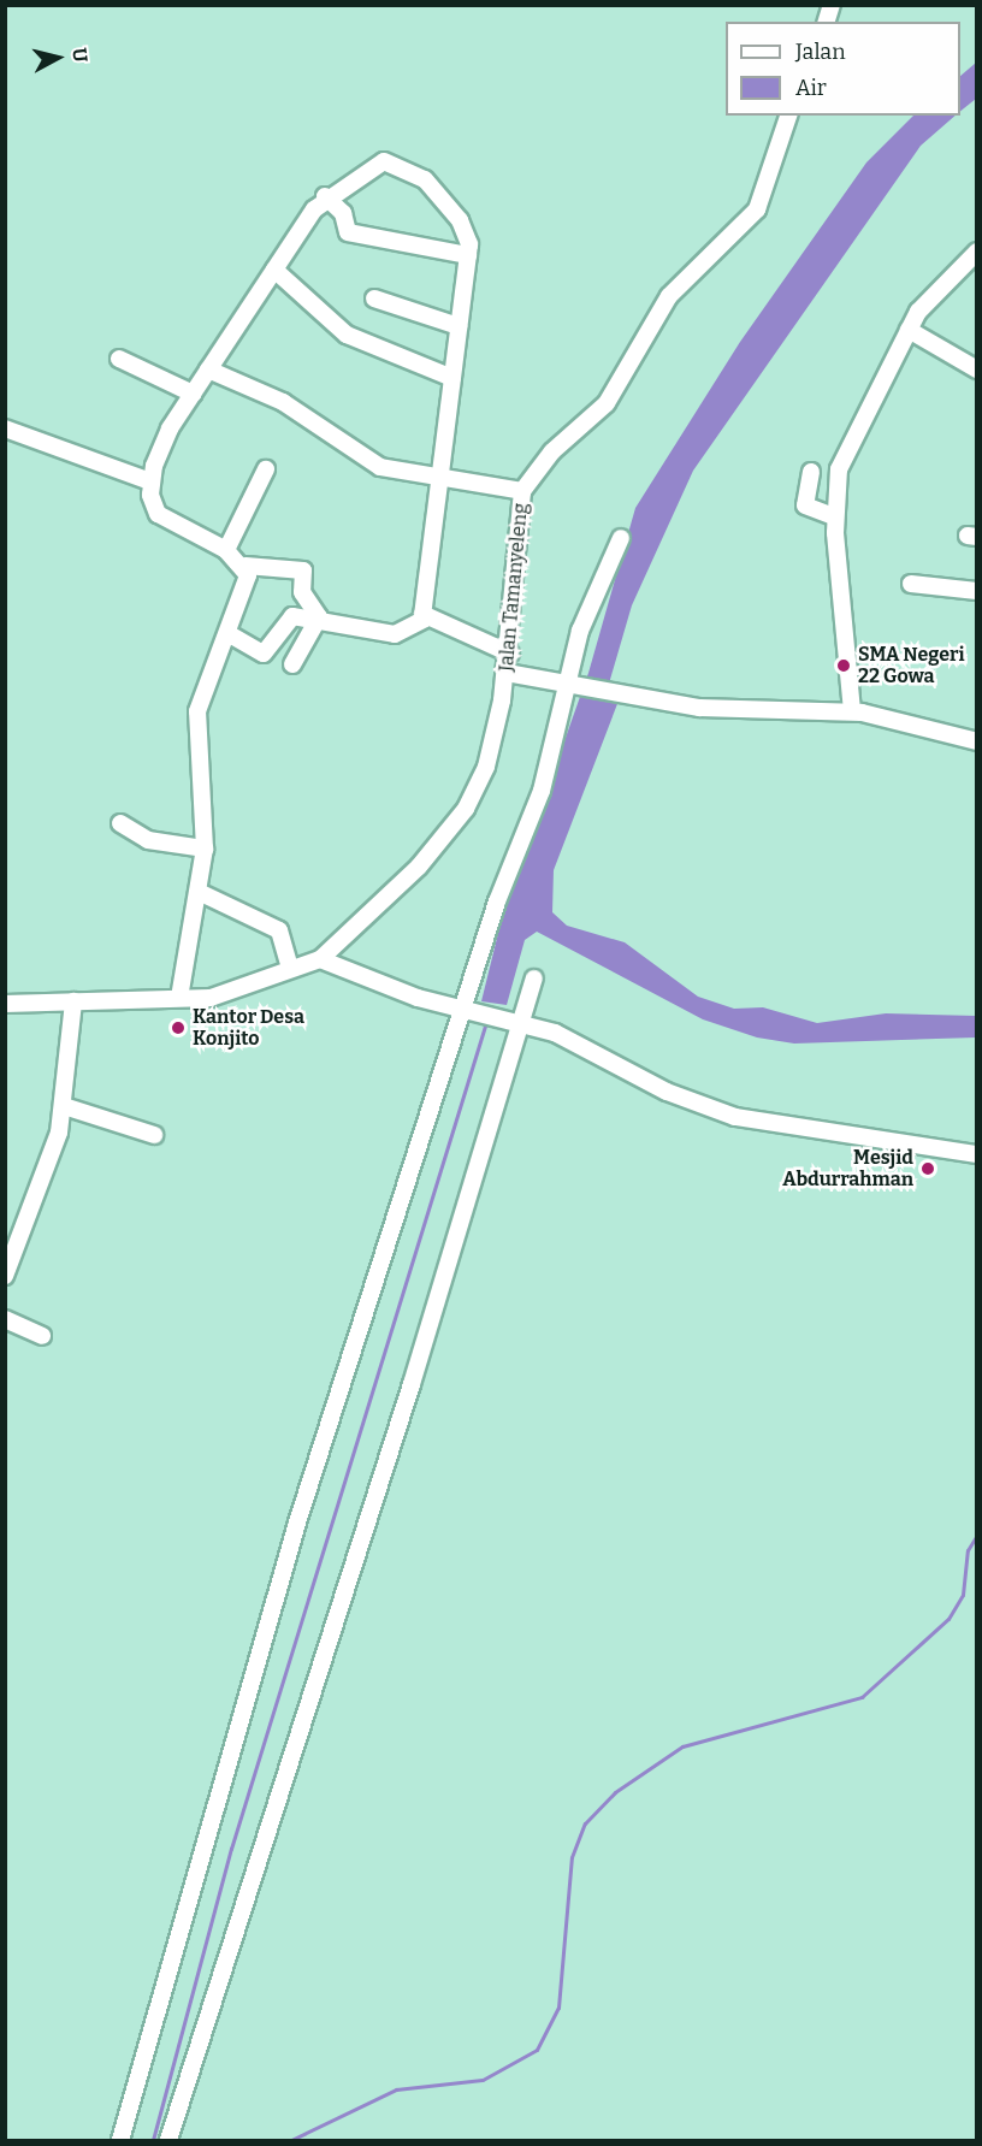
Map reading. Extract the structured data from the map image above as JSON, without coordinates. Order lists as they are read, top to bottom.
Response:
{
  "streets": {
    "street": ["Jalan Tamanyeleng"]
  },
  "places": ["SMA Negeri 22 Gowa", "Kantor Desa Konjito", "Mesjid Abdurrahman"],
  "legend": ["Jalan", "Air"],
  "north": "right"
}
